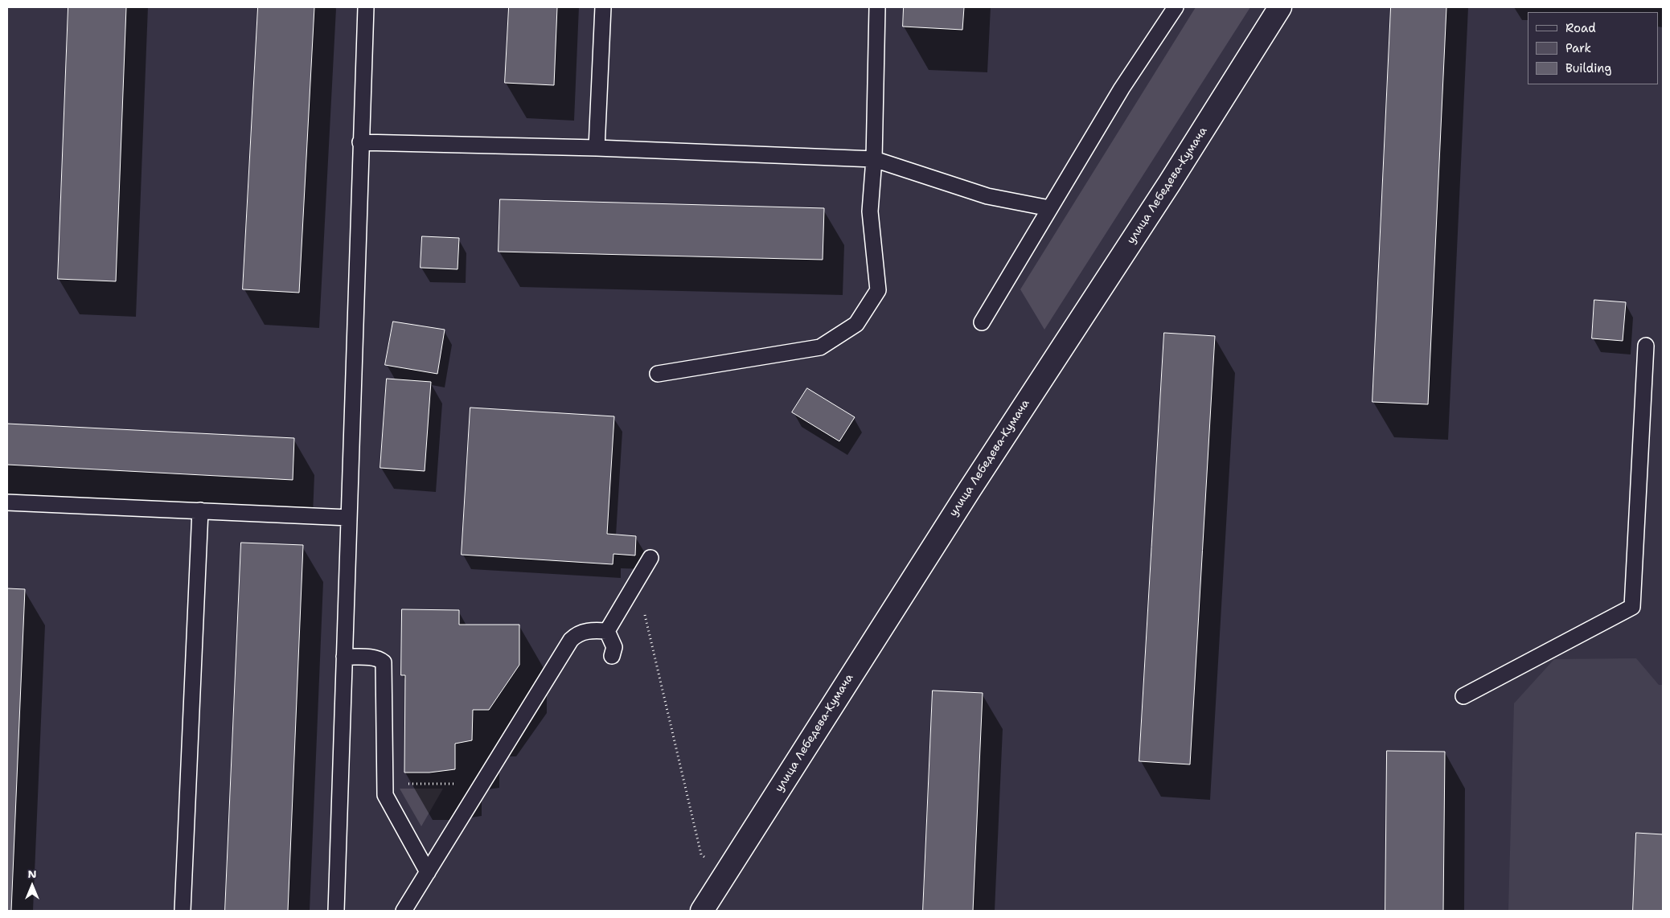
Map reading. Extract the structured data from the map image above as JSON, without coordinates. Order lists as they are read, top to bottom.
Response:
{
  "streets": {
    "street": ["улица Лебедева-Кумача"]
  },
  "legend": ["Road", "Park", "Building"],
  "north": "top"
}
